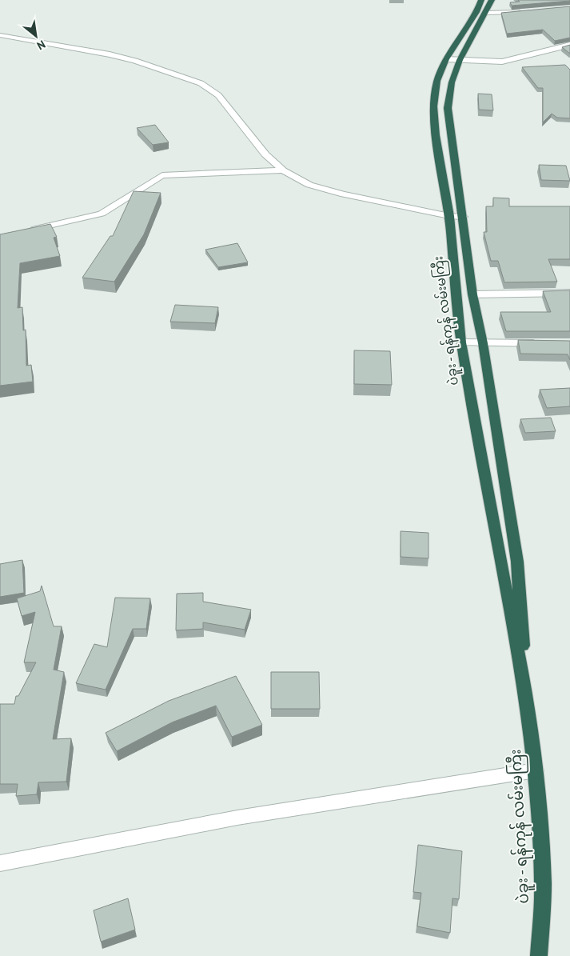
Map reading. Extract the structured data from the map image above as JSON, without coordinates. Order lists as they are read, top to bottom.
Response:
{
  "streets": {
    "highway": ["ပဲခူး - ရန်ကုန် လမ်းမကြီး"]
  },
  "north": "bottom right"
}
